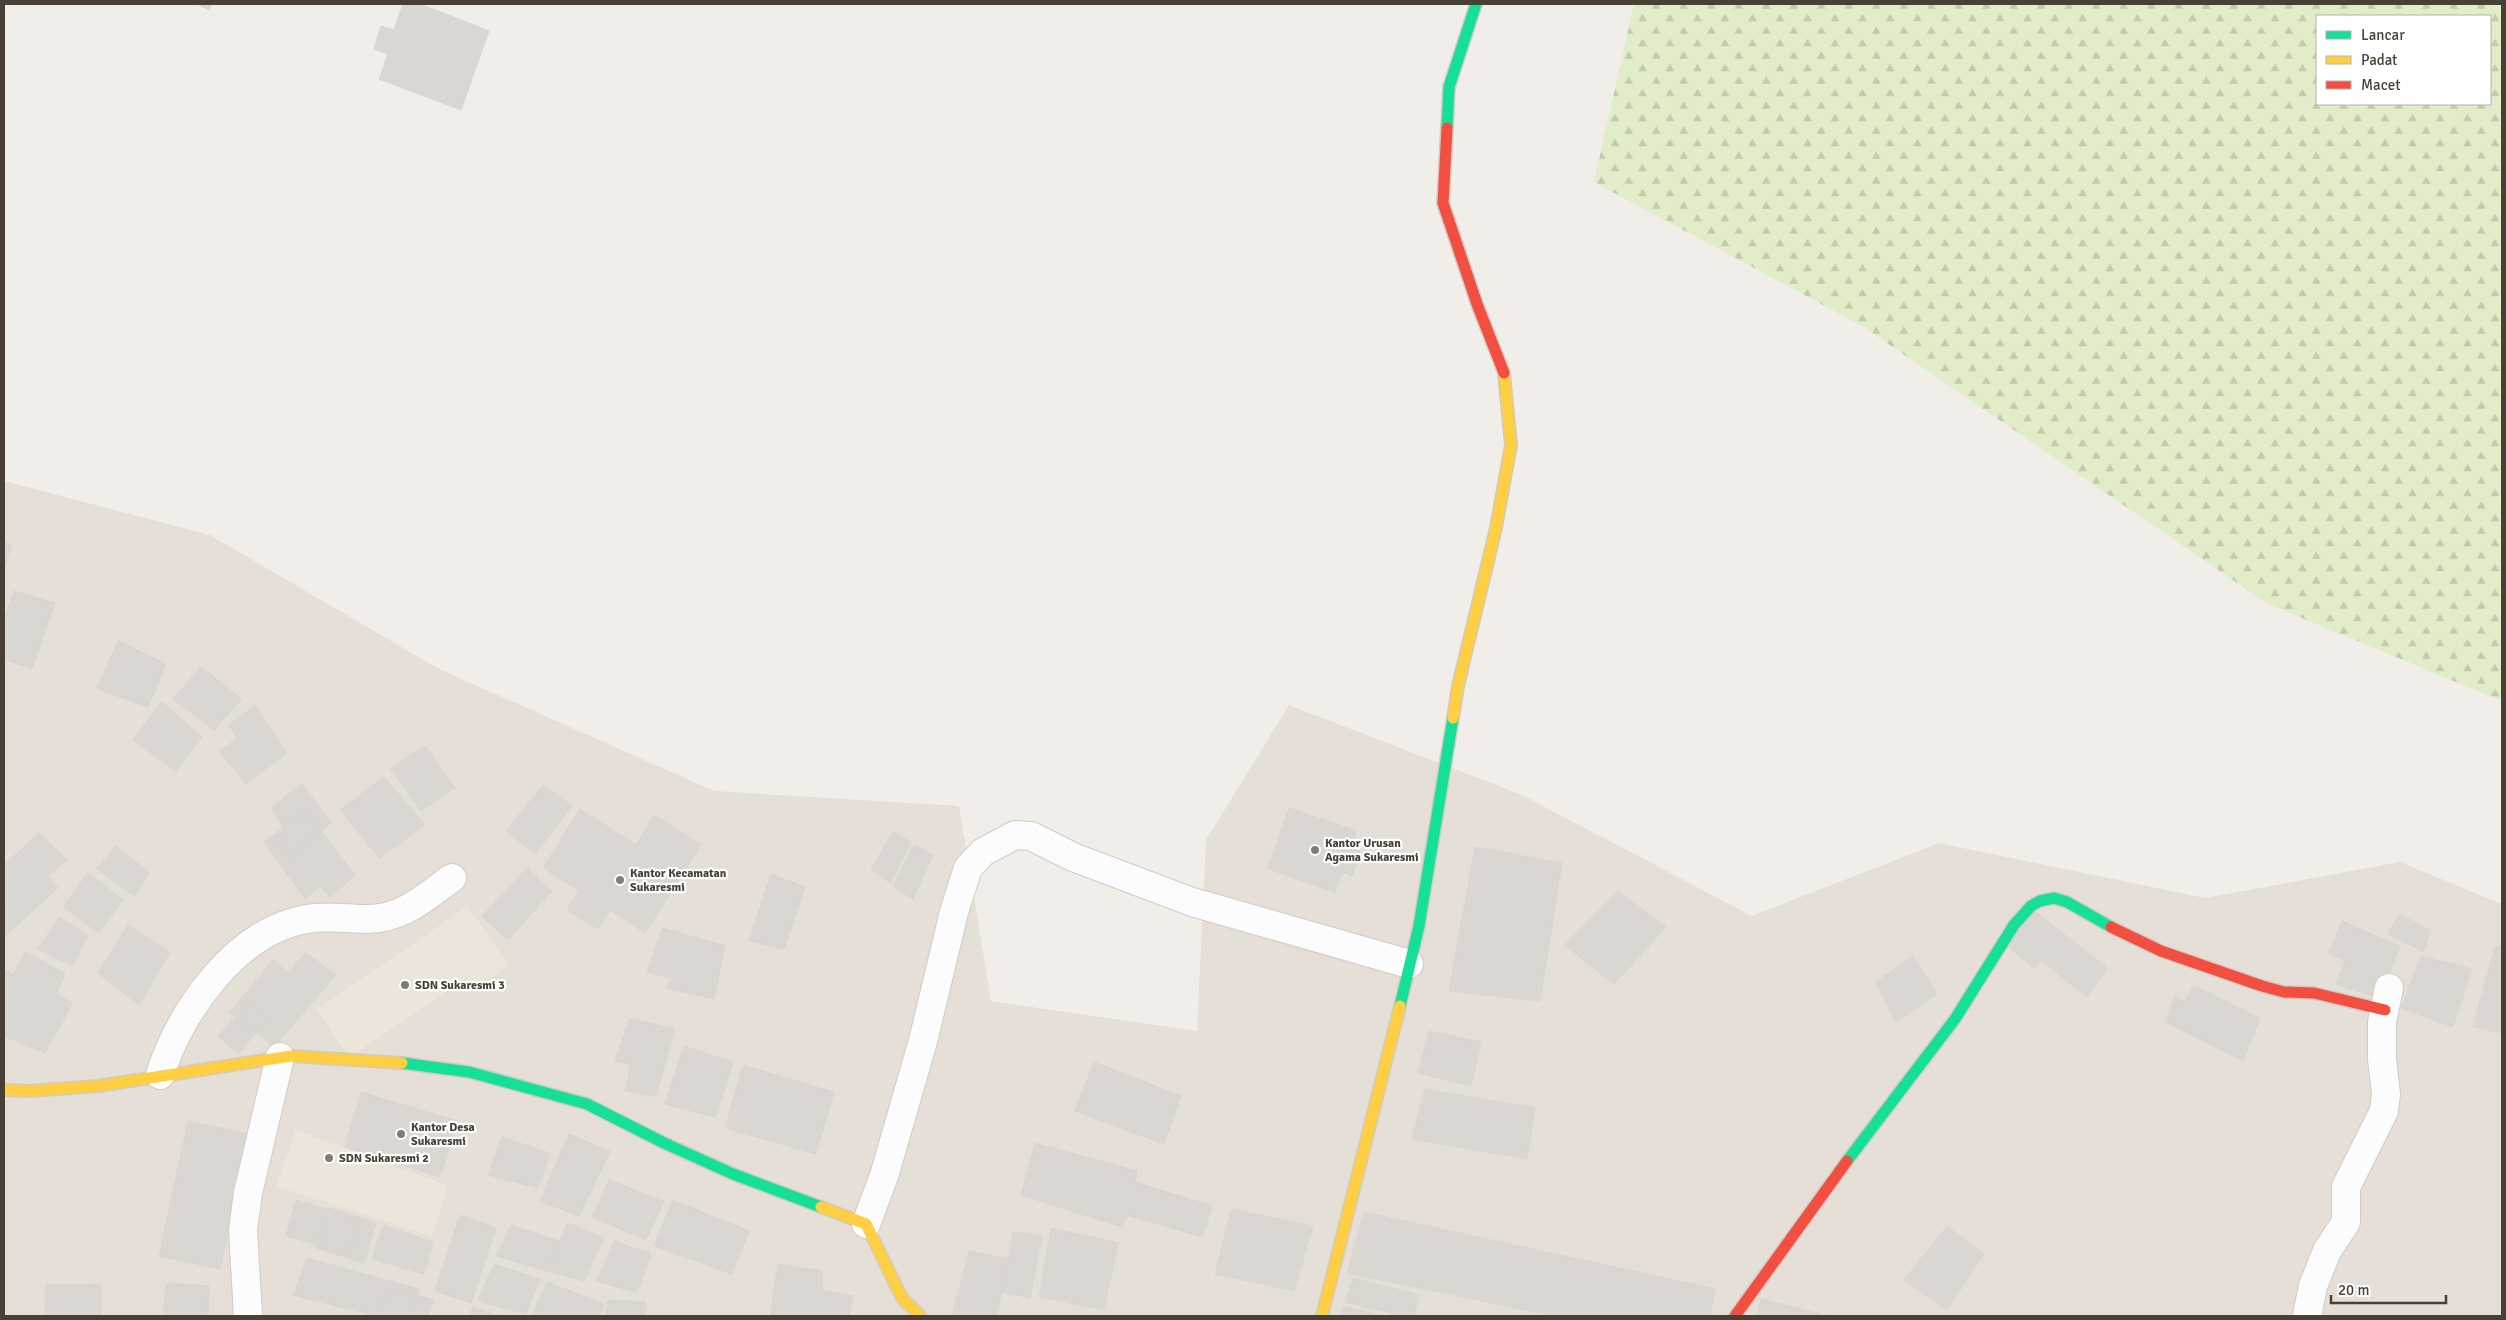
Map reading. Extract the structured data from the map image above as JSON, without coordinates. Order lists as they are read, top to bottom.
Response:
{
  "places": [
    "Kantor Urusan Agama Sukaresmi",
    "Kantor Kecamatan Sukaresmi",
    "SDN Sukaresmi 3",
    "Kantor Desa Sukaresmi",
    "SDN Sukaresmi 2"
  ],
  "legend": ["Lancar", "Padat", "Macet"],
  "scale_bar": "20 m"
}
